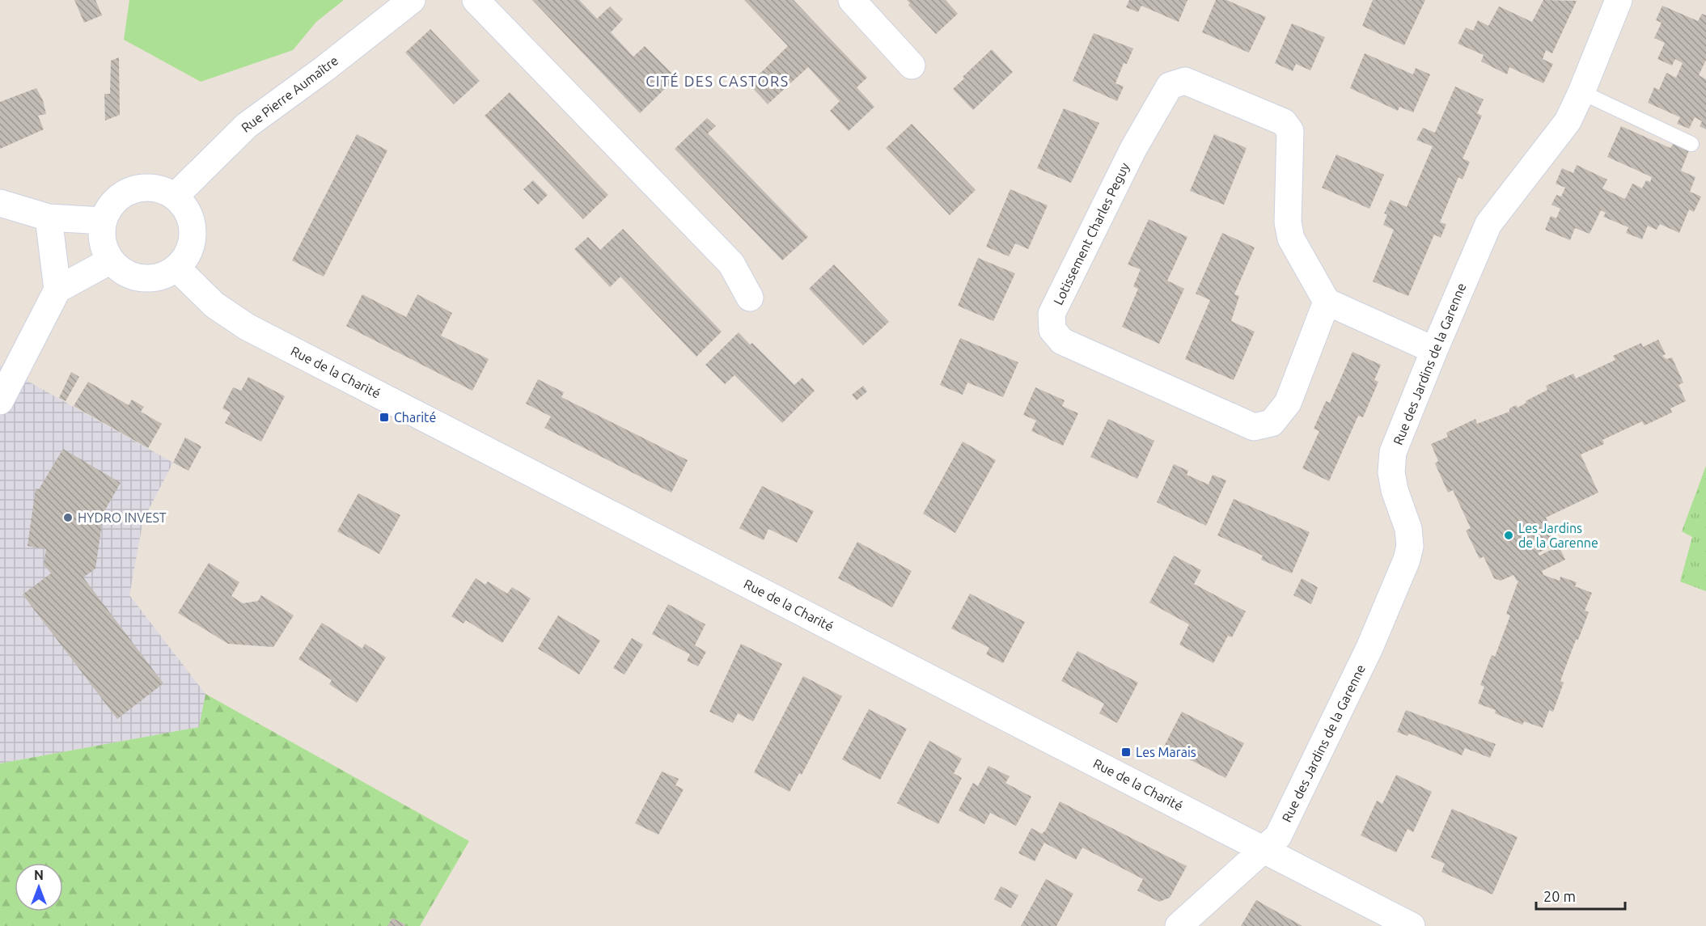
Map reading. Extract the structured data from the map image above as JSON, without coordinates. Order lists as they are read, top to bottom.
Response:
{
  "streets": {
    "street": [
      "Rue Pierre Aumaître",
      "Lotissement Charles Peguy",
      "Rue des Jardins de la Garenne",
      "Rue de la Charité"
    ]
  },
  "crossings": [
    ["Rue Pierre Aumaître", "Rue de la Charité"],
    ["Rue des Jardins de la Garenne", "Rue de la Charité"]
  ],
  "districts": ["CITÉ DES CASTORS"],
  "places": {
    "transit": ["Charité", "Les Marais"],
    "other": ["HYDRO INVEST", "Les Jardins de la Garenne"]
  },
  "scale_bar": "20 m",
  "north": "top"
}
